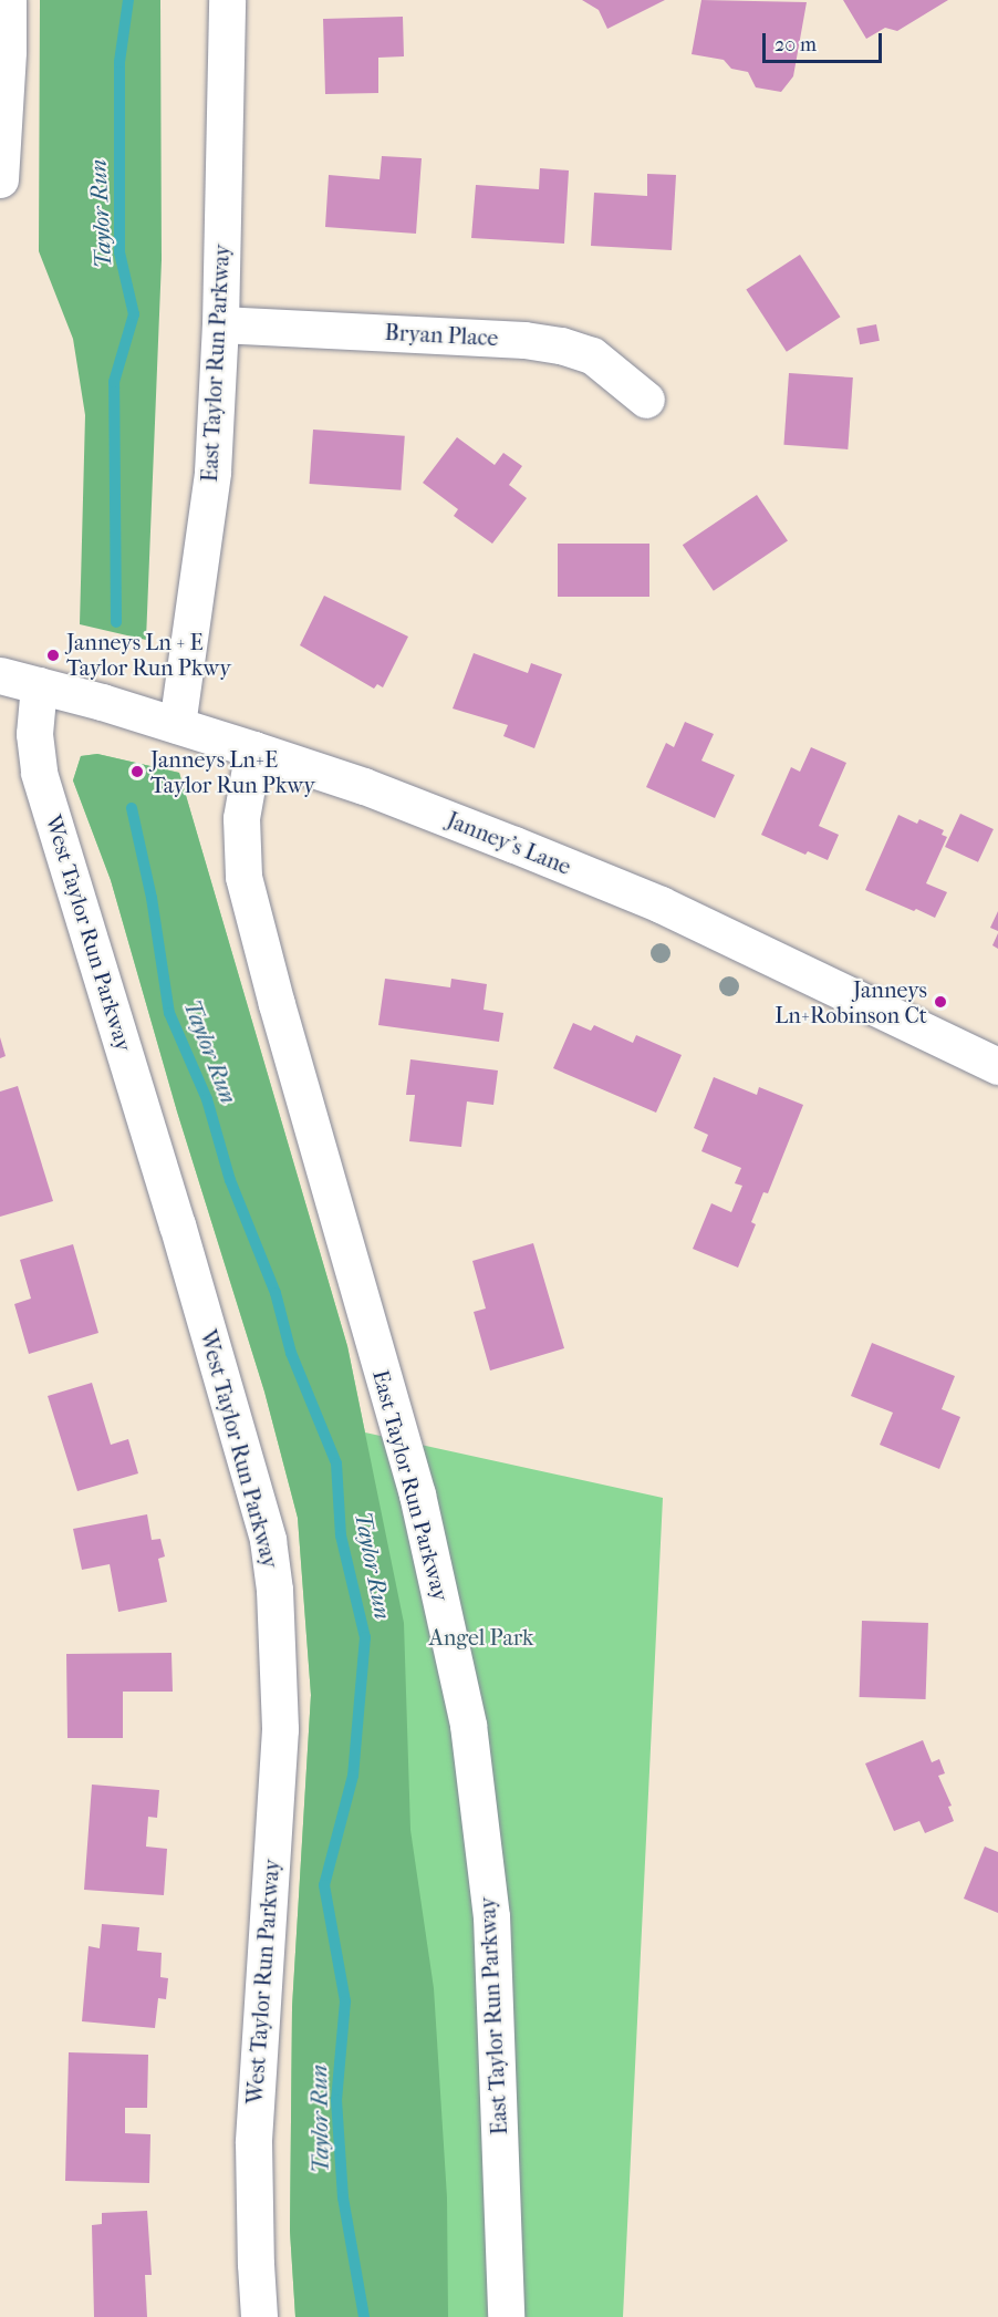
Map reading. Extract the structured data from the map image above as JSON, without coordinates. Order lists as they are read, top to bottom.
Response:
{
  "streets": {
    "street": [
      "Bryan Place",
      "East Taylor Run Parkway",
      "Janney's Lane",
      "West Taylor Run Parkway"
    ]
  },
  "crossings": [
    ["Bryan Place", "East Taylor Run Parkway"],
    ["East Taylor Run Parkway", "Janney's Lane"],
    ["Janney's Lane", "West Taylor Run Parkway"]
  ],
  "water": ["Taylor Run"],
  "parks": ["Angel Park"],
  "places": ["Janneys Ln + E Taylor Run Pkwy", "Janneys Ln+E Taylor Run Pkwy", "Janneys Ln+Robinson Ct"],
  "scale_bar": "20 m"
}
